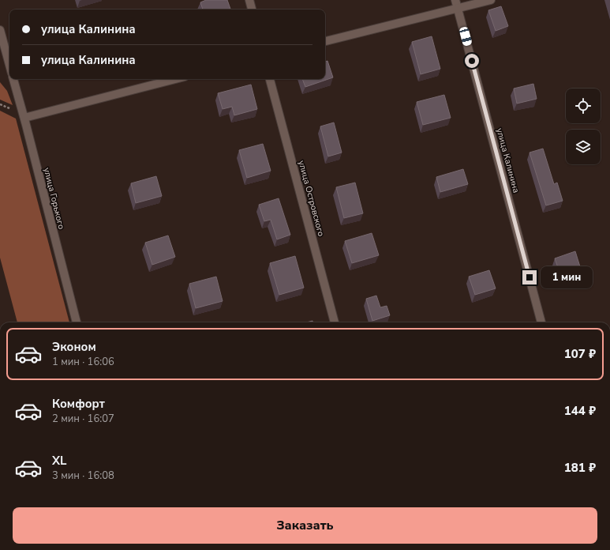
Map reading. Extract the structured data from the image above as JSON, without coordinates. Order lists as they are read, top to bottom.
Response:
{
  "streets": {
    "street": ["улица Калинина", "улица Горького", "улица Островского"]
  },
  "page": {
    "banner": ["улица Калинина", "улица Калинина"],
    "bubble": "1 мин",
    "list": [
      {
        "name": "Эконом",
        "note": "1 мин · 16:06",
        "value": "107 ₽"
      },
      {
        "name": "Комфорт",
        "note": "2 мин · 16:07",
        "value": "144 ₽"
      },
      {
        "name": "XL",
        "note": "3 мин · 16:08",
        "value": "181 ₽"
      }
    ],
    "buttons": "Заказать"
  }
}
